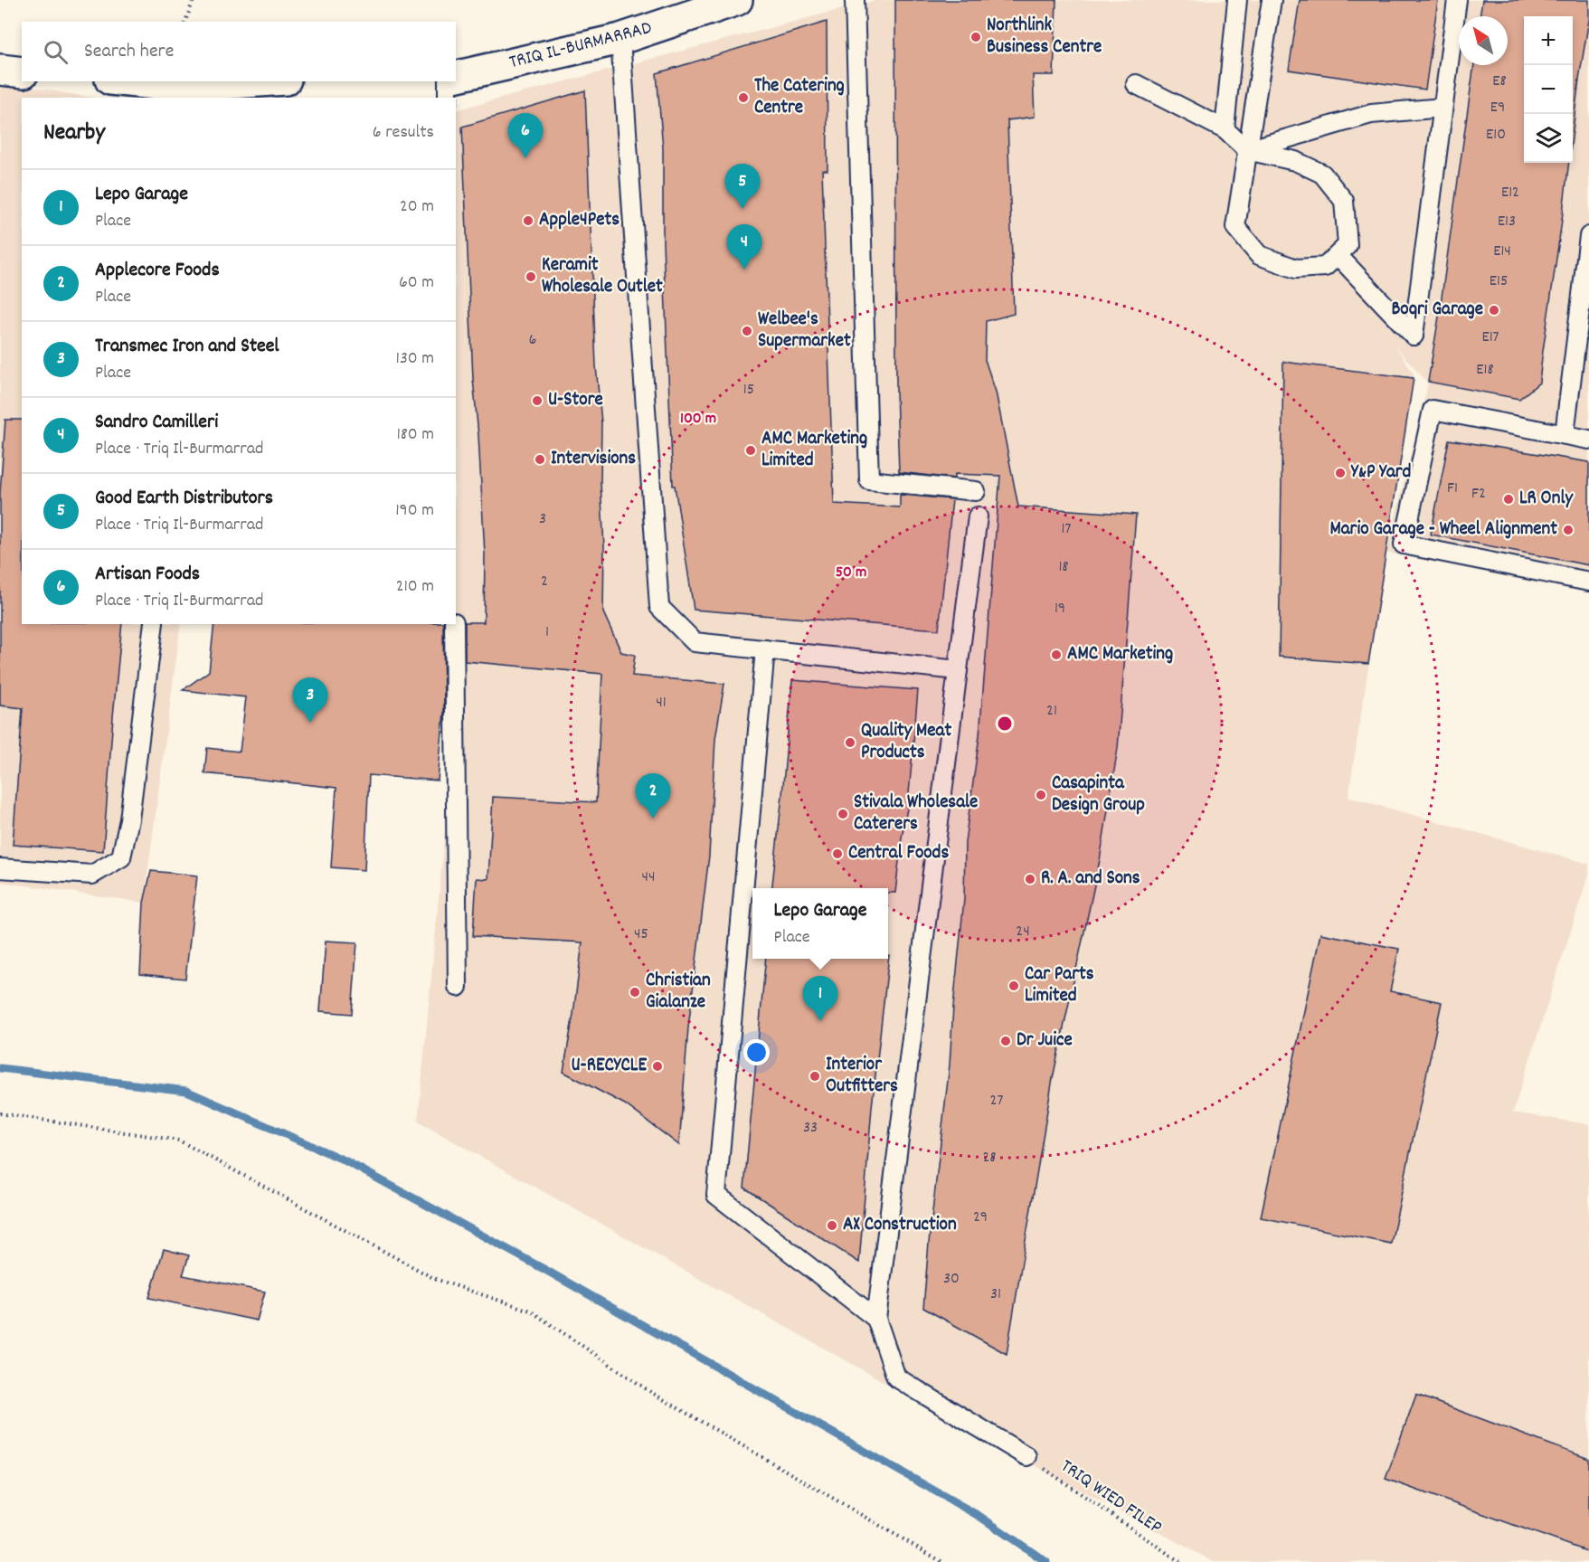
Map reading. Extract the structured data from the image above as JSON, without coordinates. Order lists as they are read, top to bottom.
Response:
{
  "streets": {
    "street": ["TRIQ IL-BURMARRAD"],
    "path": ["TRIQ WIED FILEP"]
  },
  "places": [
    "Northlink Business Centre",
    "The Catering Centre",
    "Apple4Pets",
    "Keramit Wholesale Outlet",
    "Boqri Garage",
    "Welbee's Supermarket",
    "U-Store",
    "AMC Marketing Limited",
    "Intervisions",
    "Y&P Yard",
    "LR Only",
    "Mario Garage - Wheel Alignment",
    "AMC Marketing",
    "Quality Meat Products",
    "Casapinta Design Group",
    "Stivala Wholesale Caterers",
    "Central Foods",
    "R. A. and Sons",
    "Car Parts Limited",
    "Christian Gialanze",
    "Dr Juice",
    "U-RECYCLE",
    "Interior Outfitters",
    "AX Construction"
  ],
  "house_numbers": [
    "E8",
    "E9",
    "E10",
    "E12",
    "E13",
    "E14",
    "E15",
    "E17",
    "6",
    "E18",
    "15",
    "F1",
    "F2",
    "3",
    "17",
    "18",
    "2",
    "19",
    "1",
    "41",
    "21",
    "44",
    "24",
    "45",
    "27",
    "33",
    "28",
    "29",
    "30",
    "31"
  ],
  "north": "top left",
  "page": {
    "map_buttons": ["+", "−"],
    "search": "Search here",
    "heading": ["Nearby", "6 results"],
    "pins": [
      "6",
      "5",
      "4",
      "3",
      "2",
      "1"
    ],
    "list": [
      {
        "mark": "1",
        "name": "Lepo Garage",
        "note": "Place",
        "value": "20 m"
      },
      {
        "mark": "2",
        "name": "Applecore Foods",
        "note": "Place",
        "value": "60 m"
      },
      {
        "mark": "3",
        "name": "Transmec Iron and Steel",
        "note": "Place",
        "value": "130 m"
      },
      {
        "mark": "4",
        "name": "Sandro Camilleri",
        "note": "Place · Triq Il-Burmarrad",
        "value": "180 m"
      },
      {
        "mark": "5",
        "name": "Good Earth Distributors",
        "note": "Place · Triq Il-Burmarrad",
        "value": "190 m"
      },
      {
        "mark": "6",
        "name": "Artisan Foods",
        "note": "Place · Triq Il-Burmarrad",
        "value": "210 m"
      }
    ],
    "popup": ["Lepo Garage", "Place"]
  },
  "rings": ["100 m", "50 m"]
}
